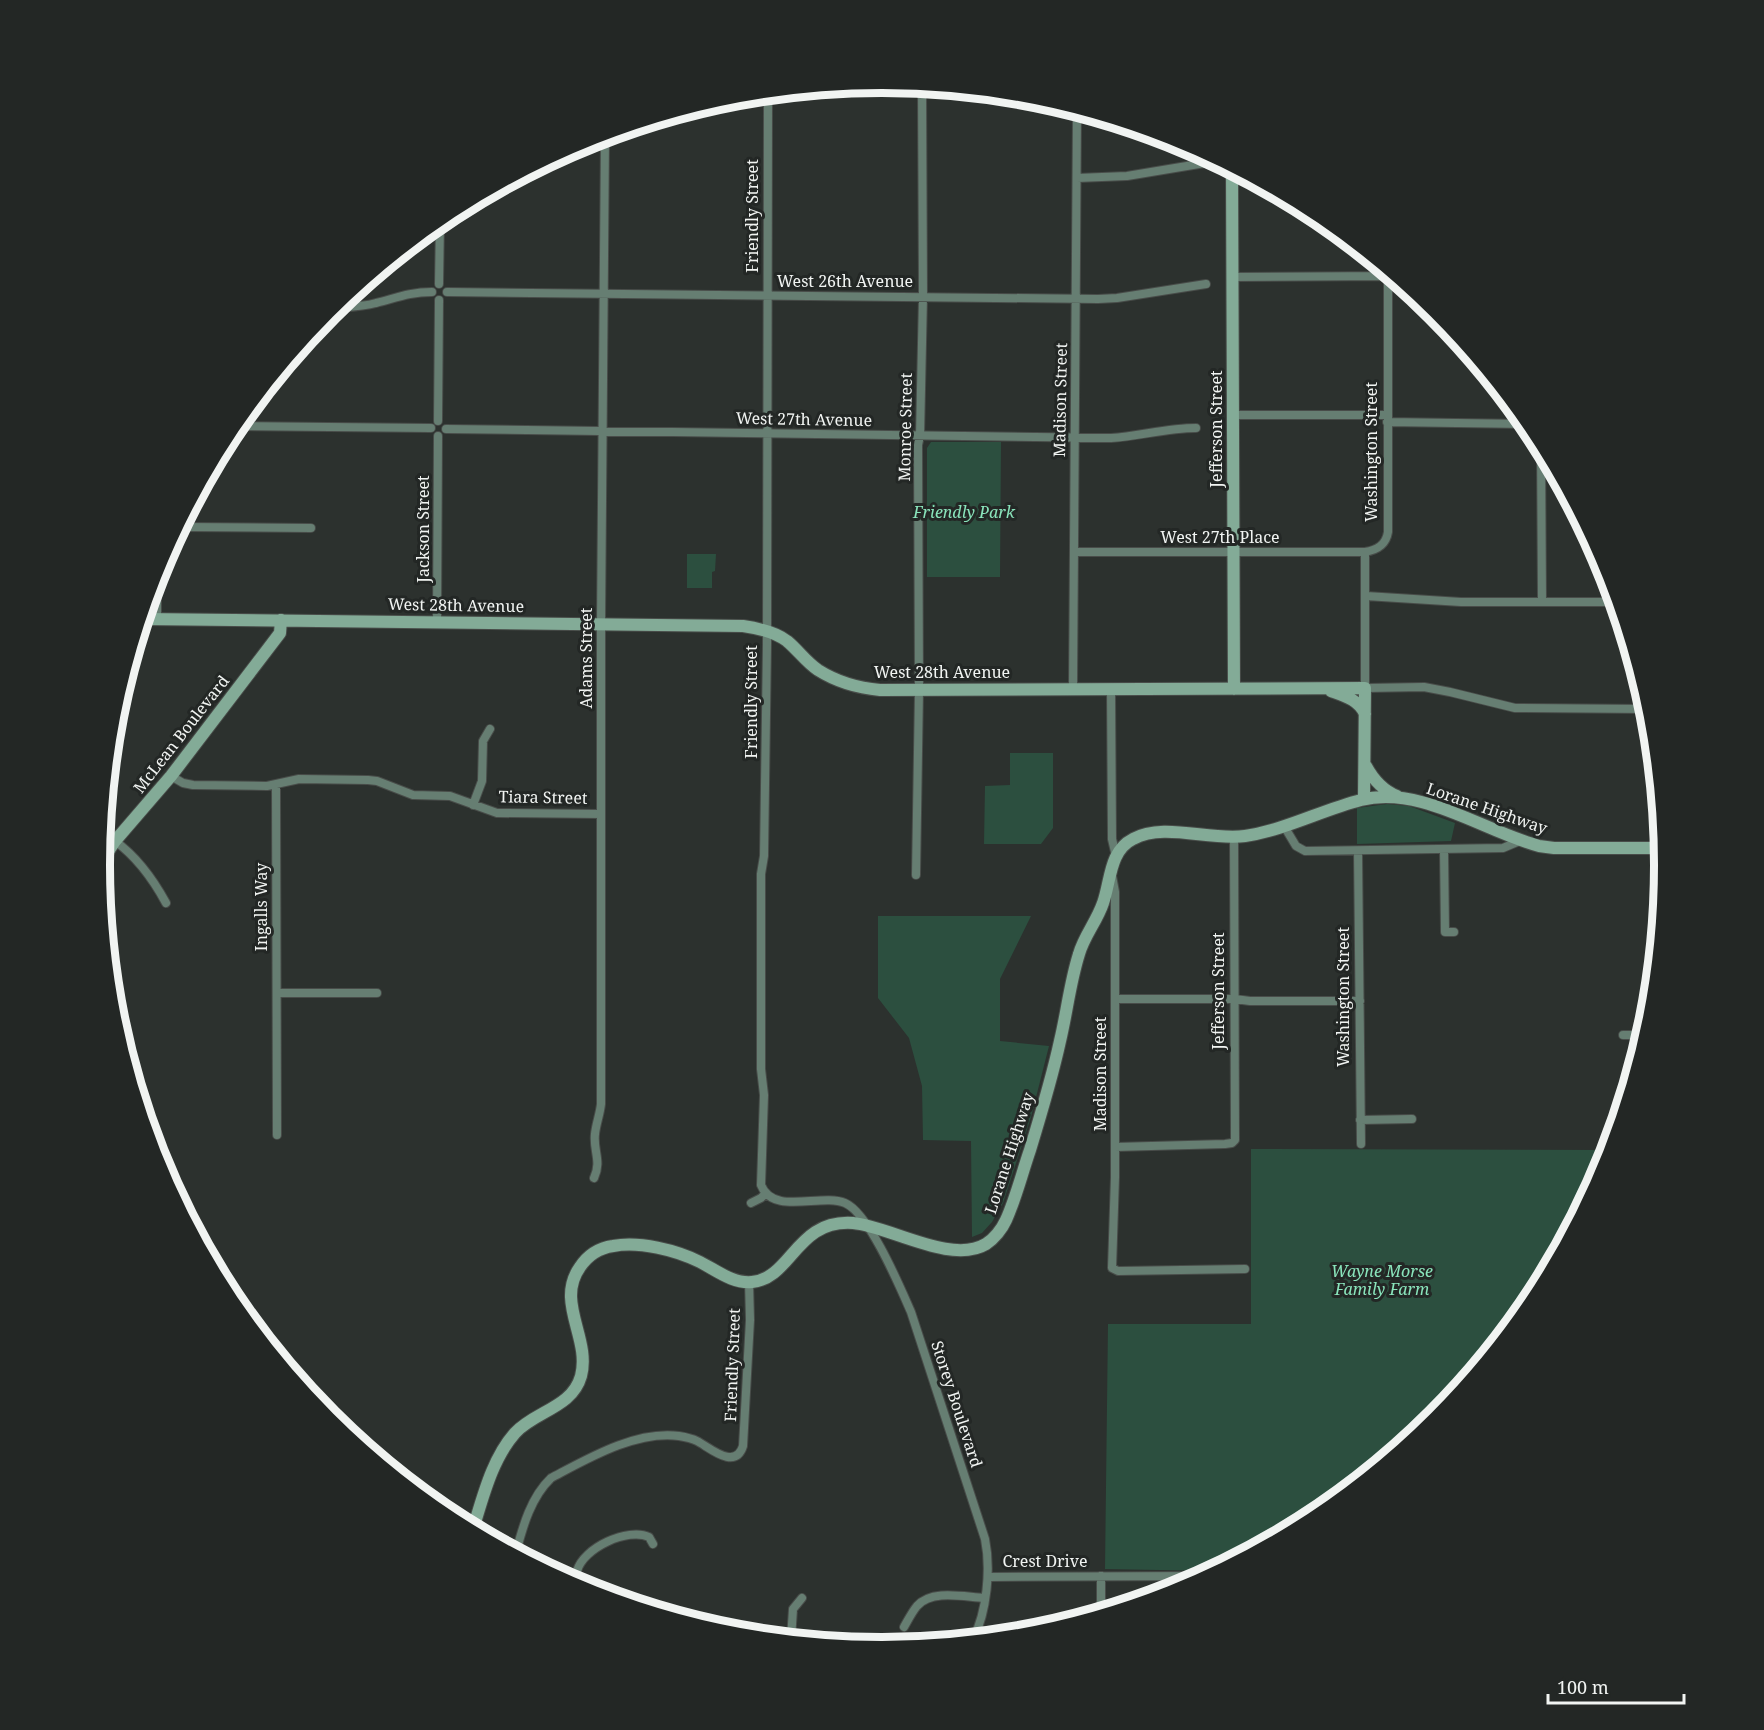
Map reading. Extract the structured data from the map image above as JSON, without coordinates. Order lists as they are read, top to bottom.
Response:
{
  "streets": {
    "street": [
      "Friendly Street",
      "West 26th Avenue",
      "Madison Street",
      "West 27th Avenue",
      "Monroe Street",
      "Jefferson Street",
      "Washington Street",
      "Jackson Street",
      "West 27th Place",
      "West 28th Avenue",
      "Adams Street",
      "McLean Boulevard",
      "Tiara Street",
      "Lorane Highway",
      "Ingalls Way",
      "Storey Boulevard",
      "Crest Drive"
    ]
  },
  "crossings": [
    ["Friendly Street", "West 26th Avenue"],
    ["Friendly Street", "West 27th Avenue"],
    ["Friendly Street", "West 28th Avenue"],
    ["Friendly Street", "Lorane Highway"],
    ["West 26th Avenue", "Madison Street"],
    ["West 26th Avenue", "Monroe Street"],
    ["West 26th Avenue", "Adams Street"],
    ["Madison Street", "West 27th Avenue"],
    ["Madison Street", "Jefferson Street"],
    ["Madison Street", "West 27th Place"],
    ["Madison Street", "West 28th Avenue"],
    ["Madison Street", "Lorane Highway"],
    ["West 27th Avenue", "Monroe Street"],
    ["West 27th Avenue", "Jackson Street"],
    ["West 27th Avenue", "Adams Street"],
    ["Monroe Street", "West 28th Avenue"],
    ["Jefferson Street", "West 27th Place"],
    ["Jefferson Street", "West 28th Avenue"],
    ["Jefferson Street", "Lorane Highway"],
    ["Washington Street", "West 27th Place"],
    ["Jackson Street", "West 28th Avenue"],
    ["West 28th Avenue", "Adams Street"],
    ["West 28th Avenue", "McLean Boulevard"],
    ["Adams Street", "Tiara Street"],
    ["Tiara Street", "Ingalls Way"],
    ["Lorane Highway", "Storey Boulevard"],
    ["Storey Boulevard", "Crest Drive"]
  ],
  "parks": ["Friendly Park", "Wayne Morse Family Farm"],
  "scale_bar": "100 m"
}
